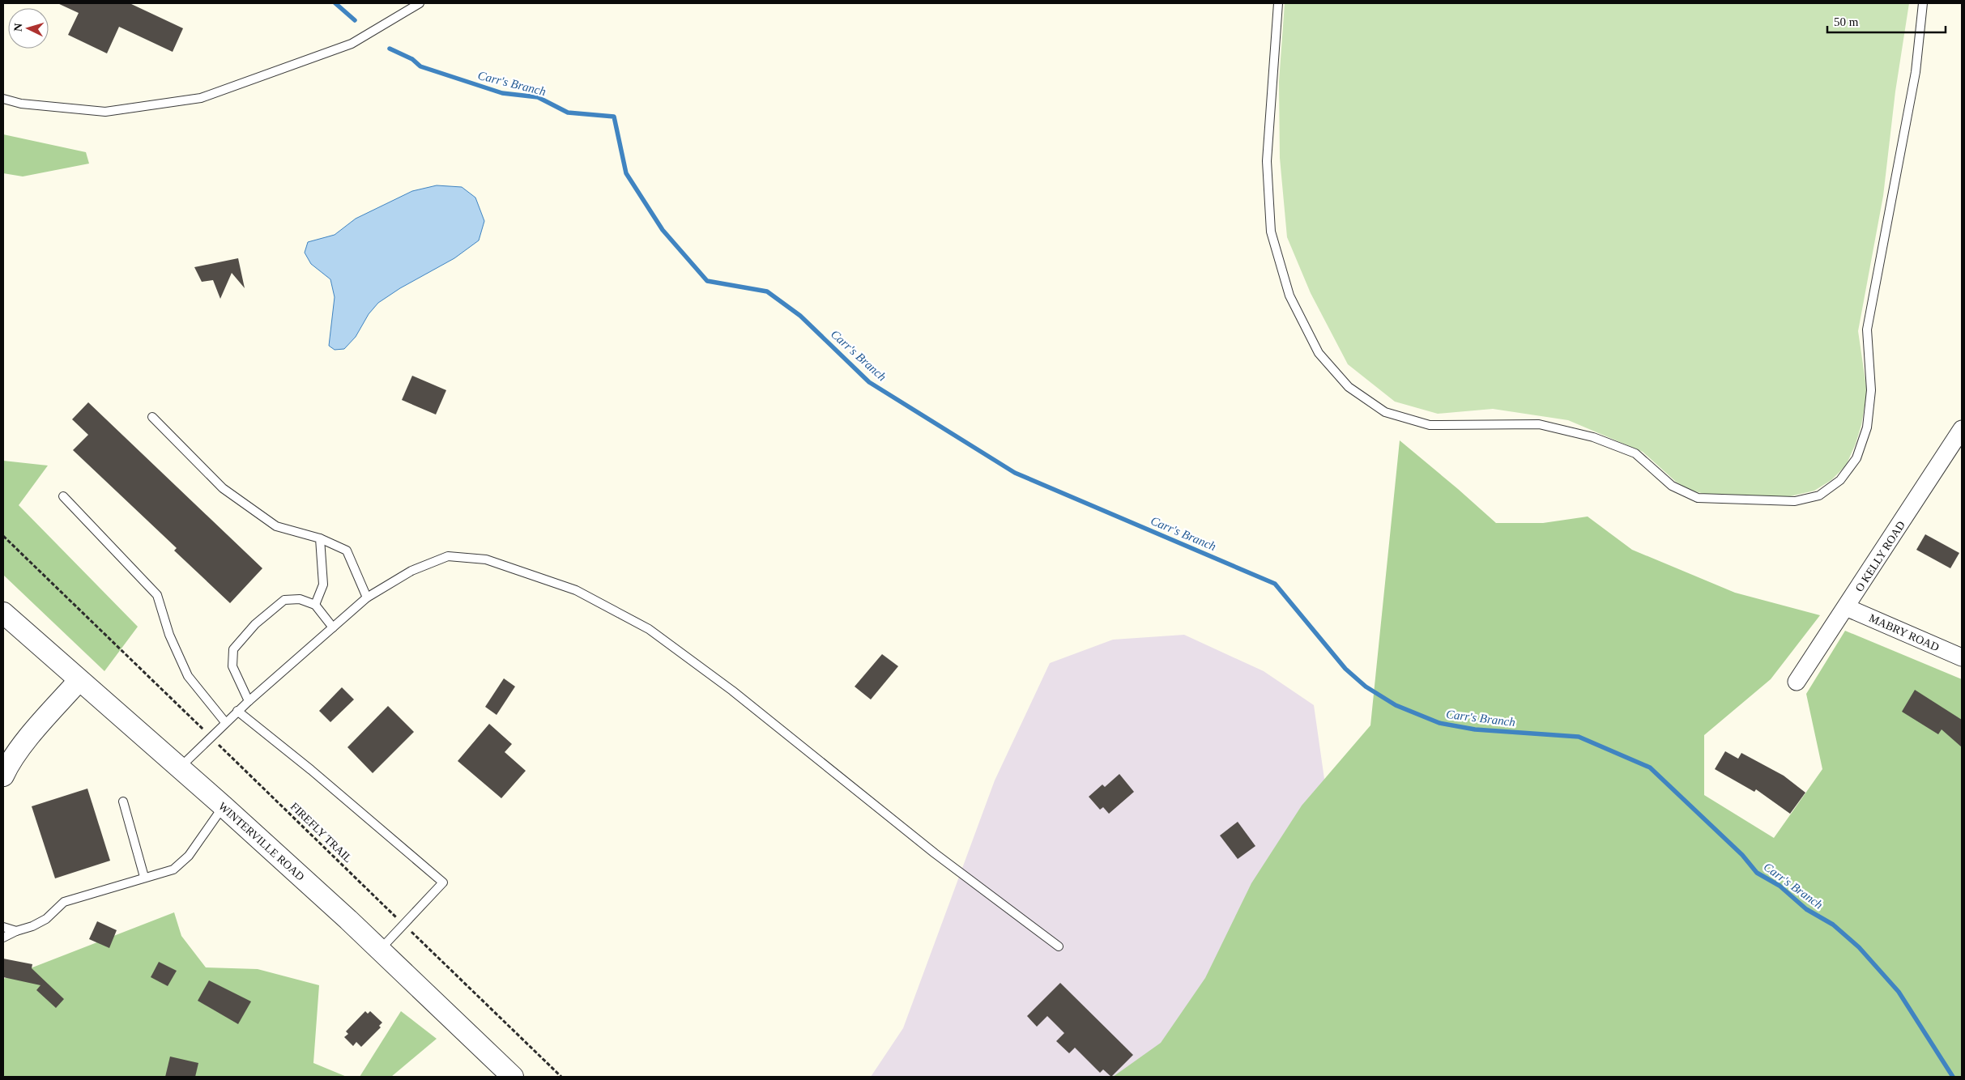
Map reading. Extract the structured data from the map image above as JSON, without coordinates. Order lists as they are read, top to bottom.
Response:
{
  "streets": {
    "street": ["O KELLY ROAD", "MABRY ROAD", "WINTERVILLE ROAD"],
    "path": ["FIREFLY TRAIL"]
  },
  "crossings": [
    ["O KELLY ROAD", "MABRY ROAD"]
  ],
  "water": ["Carr's Branch"],
  "scale_bar": "50 m",
  "north": "left"
}
